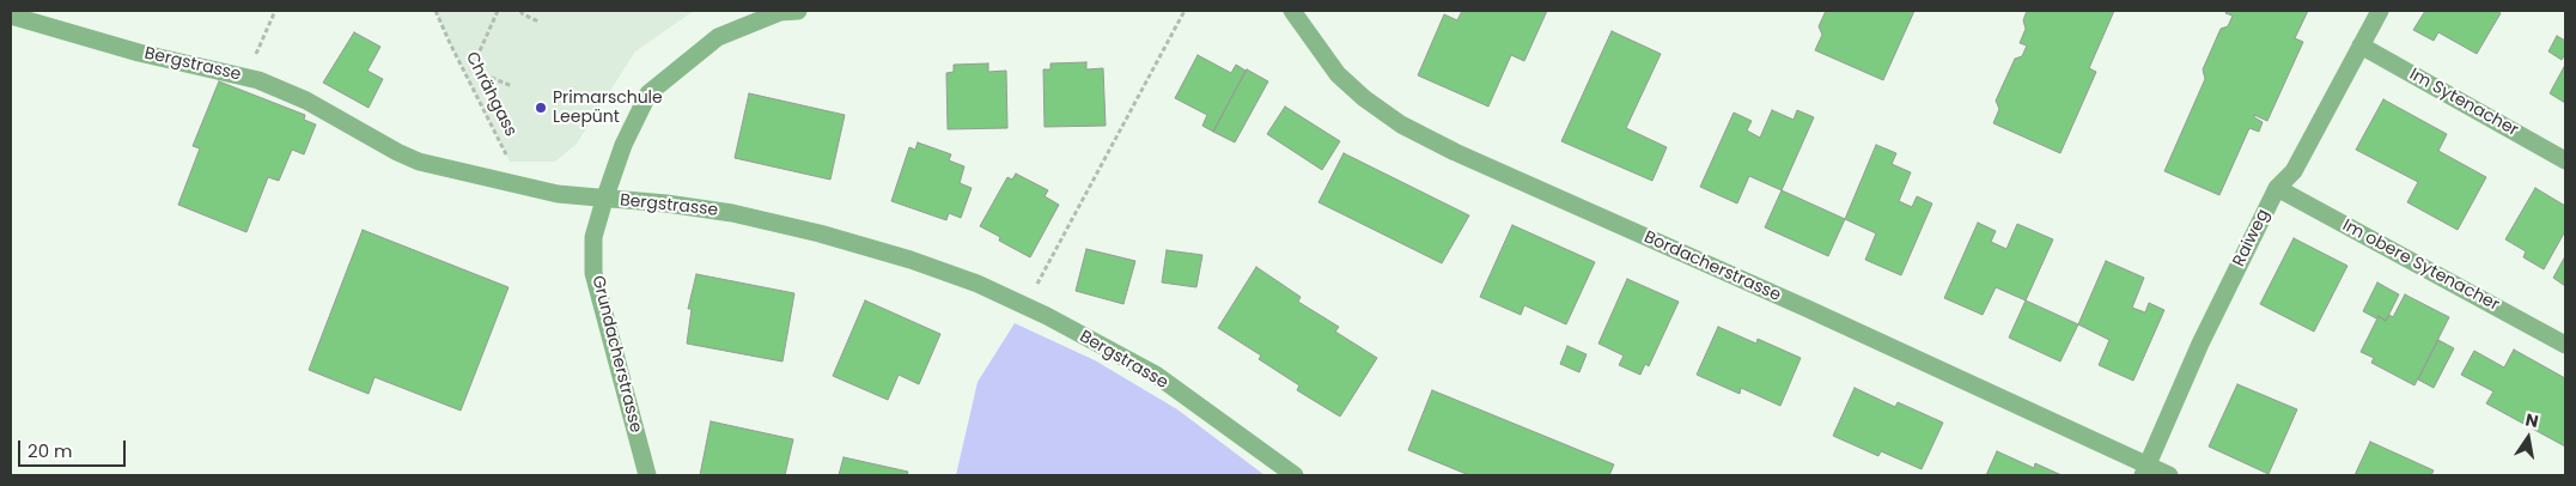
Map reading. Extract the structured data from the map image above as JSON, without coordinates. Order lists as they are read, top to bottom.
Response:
{
  "streets": {
    "street": [
      "Bergstrasse",
      "Im Sytenacher",
      "Raiweg",
      "Im obere Sytenacher",
      "Bordacherstrasse",
      "Grundacherstrasse"
    ],
    "path": ["Chrähgass"]
  },
  "crossings": [
    ["Bergstrasse", "Chrähgass"],
    ["Bergstrasse", "Grundacherstrasse"],
    ["Im Sytenacher", "Raiweg"],
    ["Raiweg", "Im obere Sytenacher"],
    ["Raiweg", "Bordacherstrasse"]
  ],
  "places": ["Primarschule Leepünt"],
  "scale_bar": "20 m",
  "north": "top"
}
